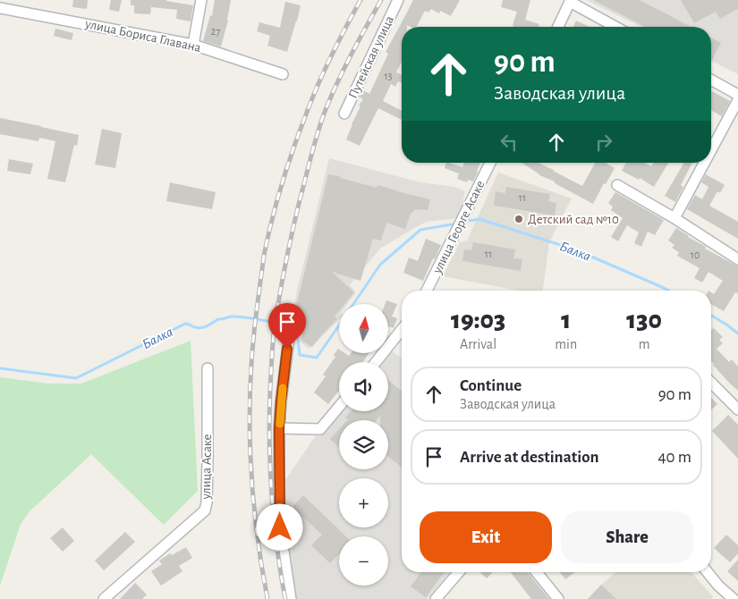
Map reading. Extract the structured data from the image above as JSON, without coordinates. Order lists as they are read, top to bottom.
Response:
{
  "streets": {
    "street": [
      "улица Бориса Главана",
      "Путейская улица",
      "улица Георге Асаке",
      "улица Асаке"
    ]
  },
  "water": ["Балка"],
  "places": ["Детский сад №10"],
  "house_numbers": [
    "27",
    "13",
    "11",
    "11",
    "10"
  ],
  "north": "top",
  "page": {
    "turn": ["90 m", "Заводская улица"],
    "eta": [
      "19:03",
      "Arrival",
      "1",
      "min",
      "130",
      "m"
    ],
    "map_buttons": ["+", "−"],
    "list": [
      {
        "name": "Continue",
        "note": "Заводская улица",
        "value": "90 m"
      },
      {
        "name": "Arrive at destination",
        "value": "40 m"
      }
    ],
    "buttons": ["Exit", "Share"]
  }
}
